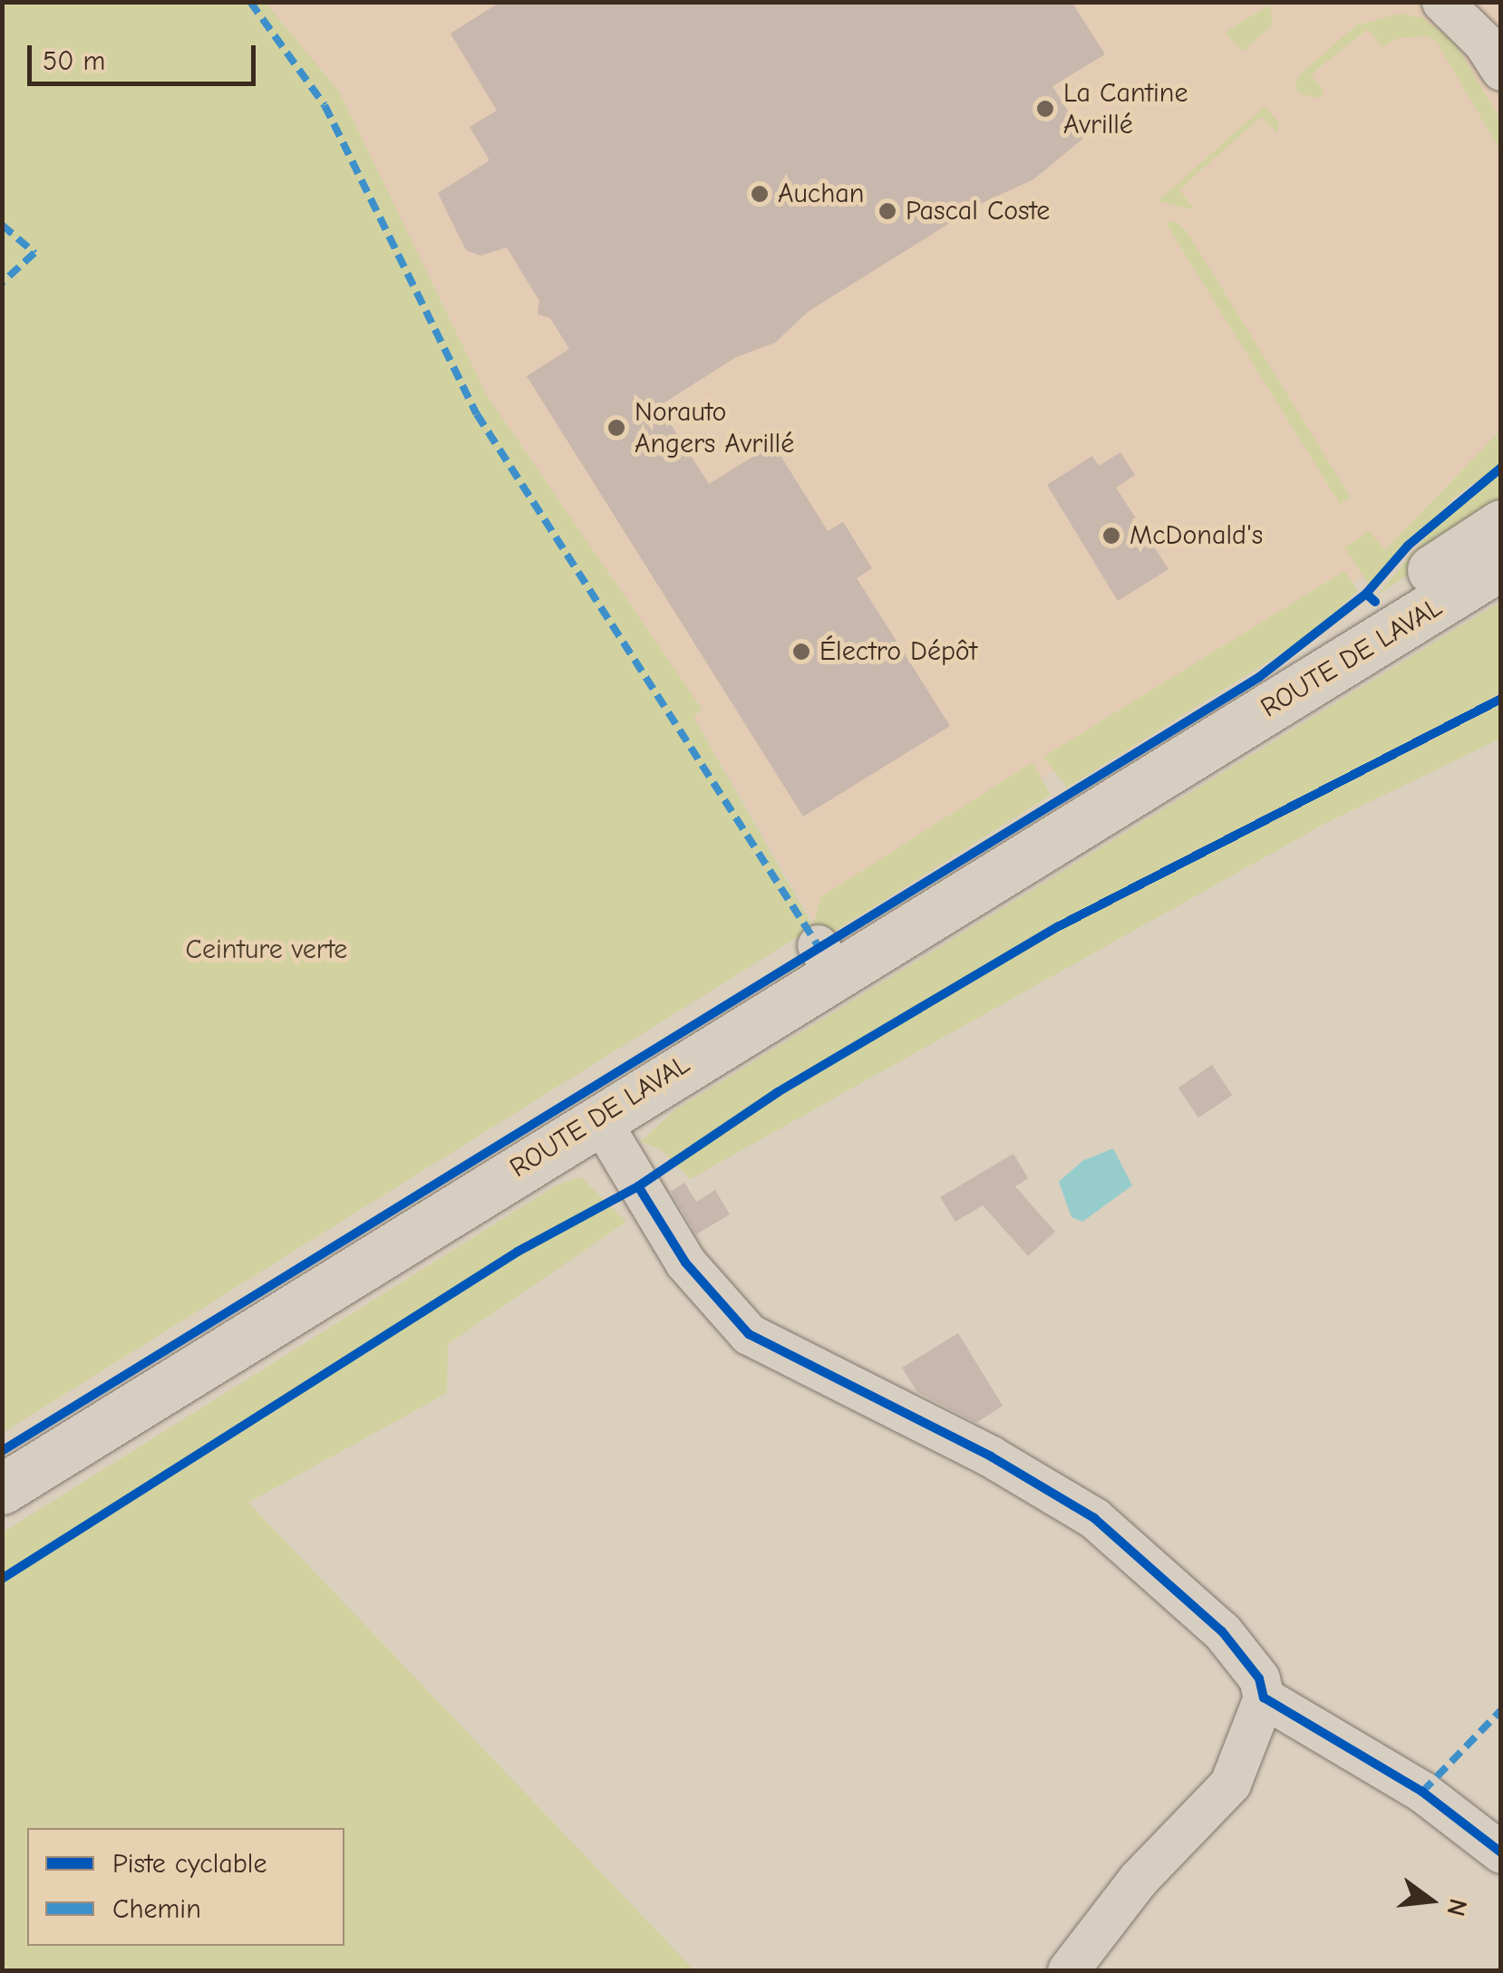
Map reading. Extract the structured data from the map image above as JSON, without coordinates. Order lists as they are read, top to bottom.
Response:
{
  "streets": {
    "main road": ["ROUTE DE LAVAL"]
  },
  "parks": ["Ceinture verte"],
  "places": [
    "La Cantine Avrillé",
    "Auchan",
    "Pascal Coste",
    "Norauto Angers Avrillé",
    "McDonald's",
    "Électro Dépôt"
  ],
  "legend": ["Piste cyclable", "Chemin"],
  "scale_bar": "50 m",
  "north": "right"
}
